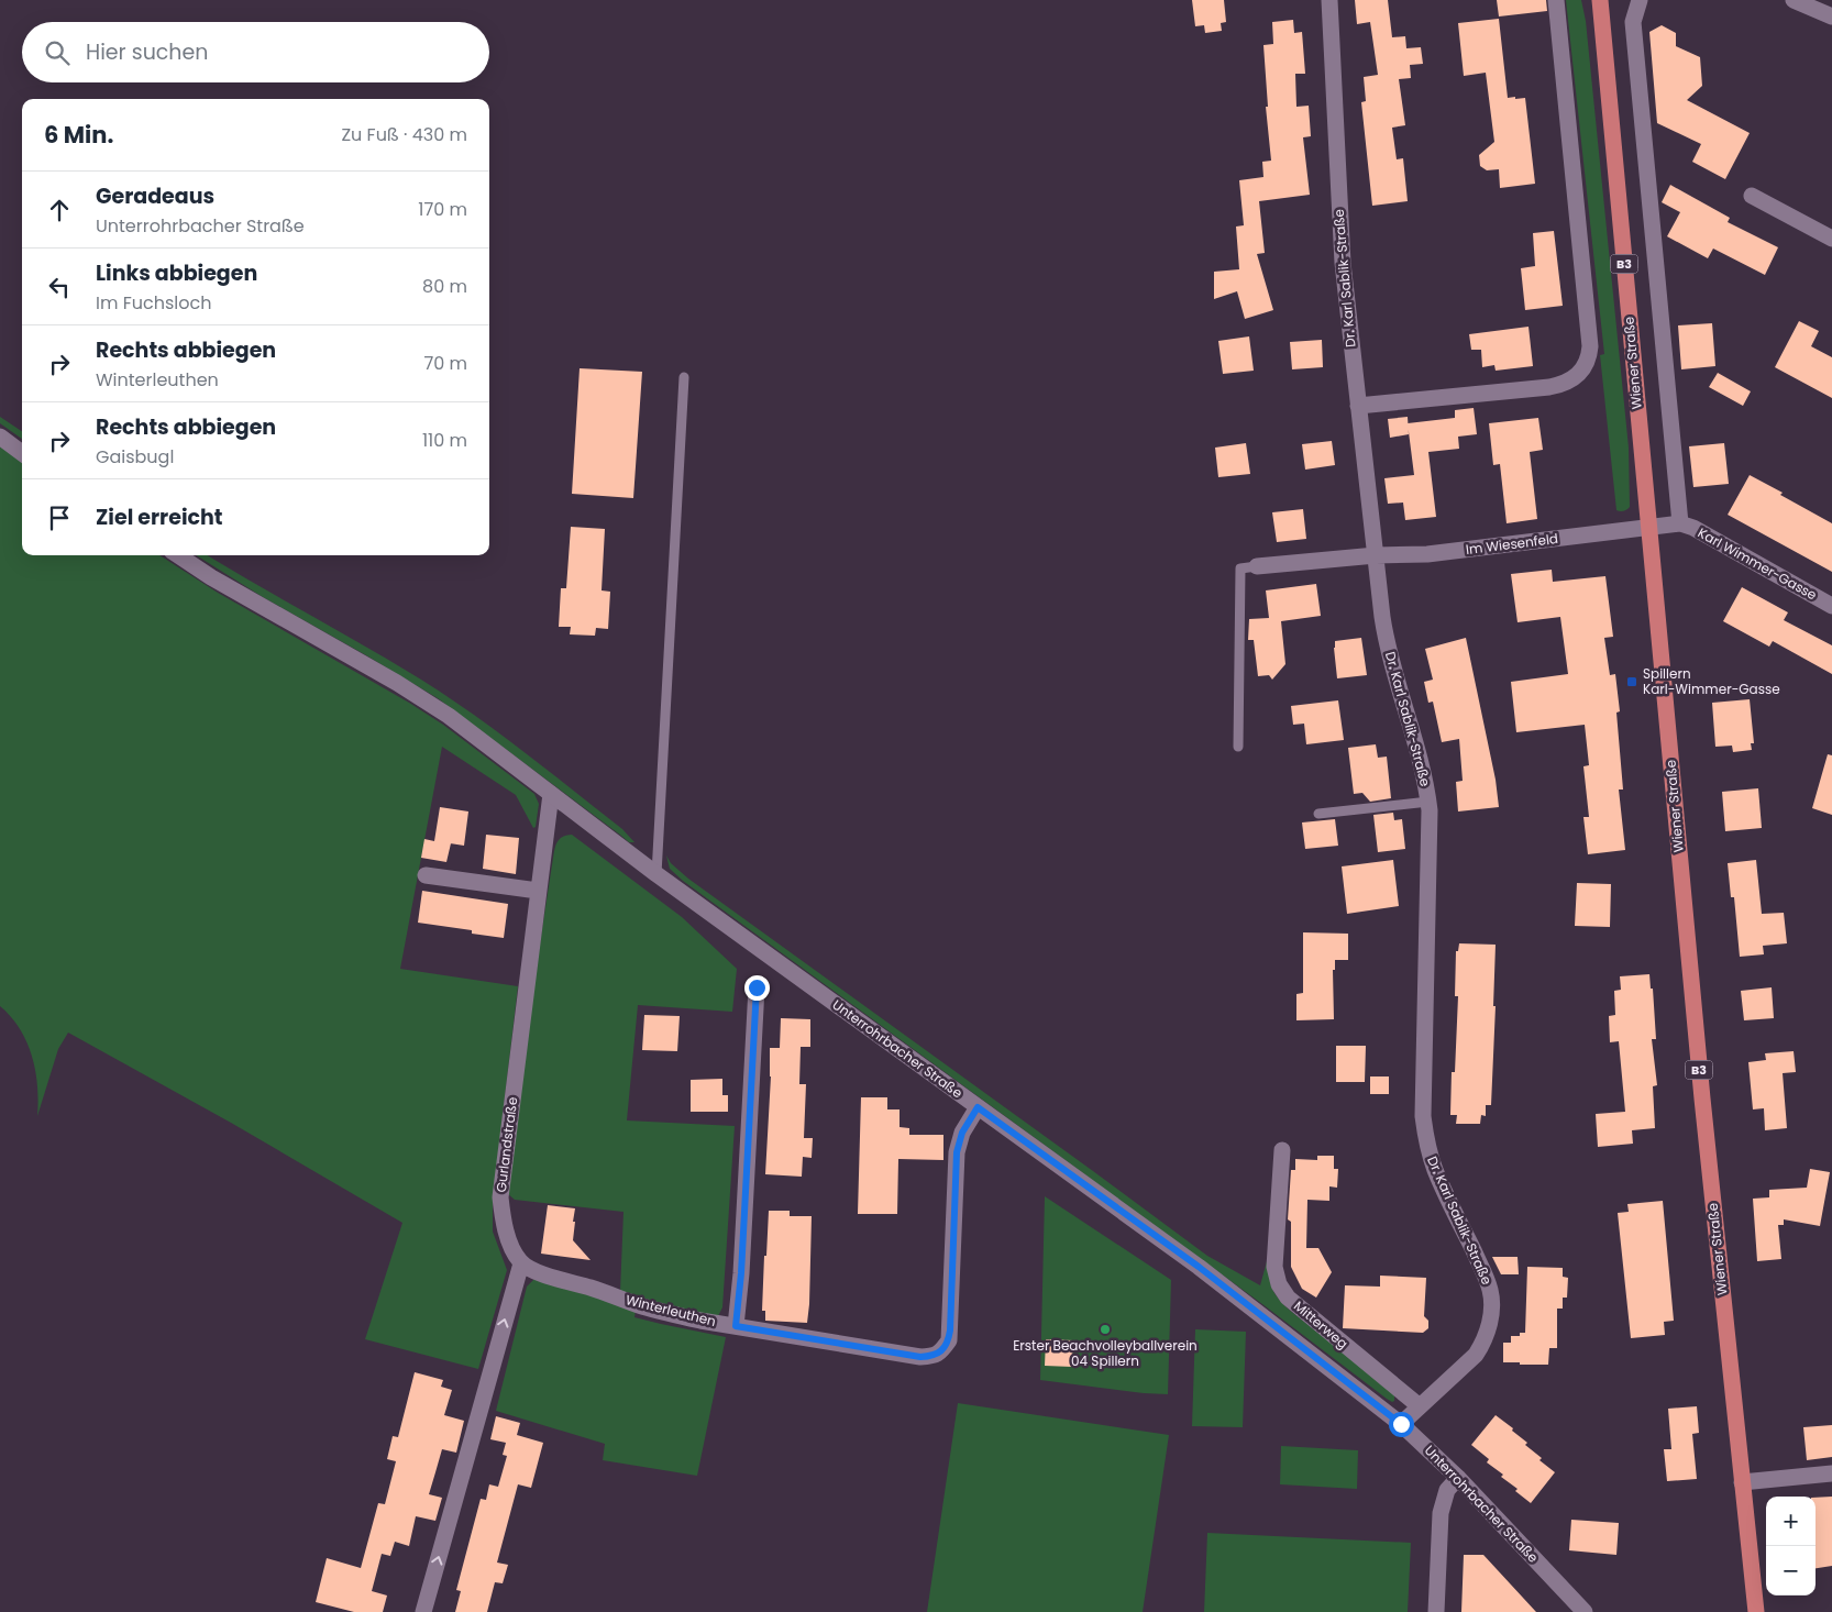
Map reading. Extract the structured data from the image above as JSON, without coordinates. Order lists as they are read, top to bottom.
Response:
{
  "streets": {
    "main road": ["B3", "Wiener Straße"],
    "street": [
      "Dr. Karl Sablik-Straße",
      "Im Wiesenfeld",
      "Karl Wimmer-Gasse",
      "Unterrohrbacher Straße",
      "Gurlandstraße",
      "Winterleuthen",
      "Mitterweg"
    ]
  },
  "crossings": [
    ["Dr. Karl Sablik-Straße", "Im Wiesenfeld"],
    ["Dr. Karl Sablik-Straße", "Unterrohrbacher Straße"],
    ["Dr. Karl Sablik-Straße", "Mitterweg"],
    ["Wiener Straße", "Im Wiesenfeld"],
    ["Wiener Straße", "Karl Wimmer-Gasse"],
    ["Im Wiesenfeld", "Karl Wimmer-Gasse"],
    ["Unterrohrbacher Straße", "Gurlandstraße"],
    ["Unterrohrbacher Straße", "Winterleuthen"],
    ["Gurlandstraße", "Winterleuthen"]
  ],
  "places": {
    "transit": ["Spillern Karl-Wimmer-Gasse"],
    "other": ["Erster Beachvolleyballverein 04 Spillern"]
  },
  "page": {
    "search": "Hier suchen",
    "heading": ["6 Min.", "Zu Fuß · 430 m"],
    "list": [
      ["Geradeaus", "Unterrohrbacher Straße", "170 m"],
      ["Links abbiegen", "Im Fuchsloch", "80 m"],
      ["Rechts abbiegen", "Winterleuthen", "70 m"],
      ["Rechts abbiegen", "Gaisbugl", "110 m"],
      "Ziel erreicht"
    ],
    "map_buttons": ["+", "−"]
  }
}
